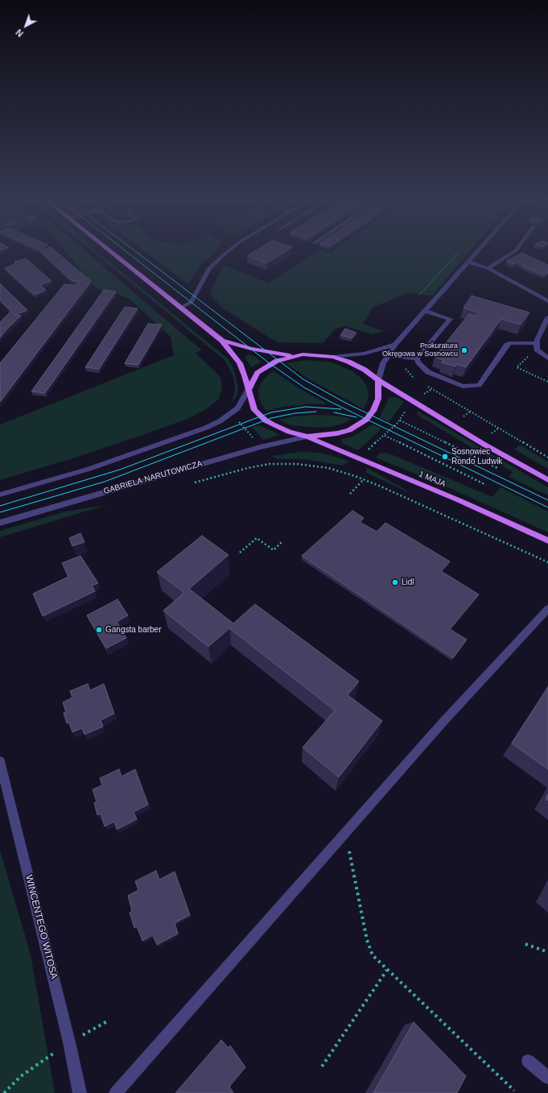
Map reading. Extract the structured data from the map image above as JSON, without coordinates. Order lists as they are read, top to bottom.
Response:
{
  "streets": {
    "main road": ["1 MAJA"],
    "street": ["GABRIELA NARUTOWICZA", "WINCENTEGO WITOSA"]
  },
  "crossings": [
    ["GABRIELA NARUTOWICZA", "1 MAJA"]
  ],
  "places": [
    "Prokuratura Okręgowa w Sosnowcu",
    "Sosnowiec Rondo Ludwik",
    "Lidl",
    "Gangsta barber"
  ],
  "north": "bottom left"
}
